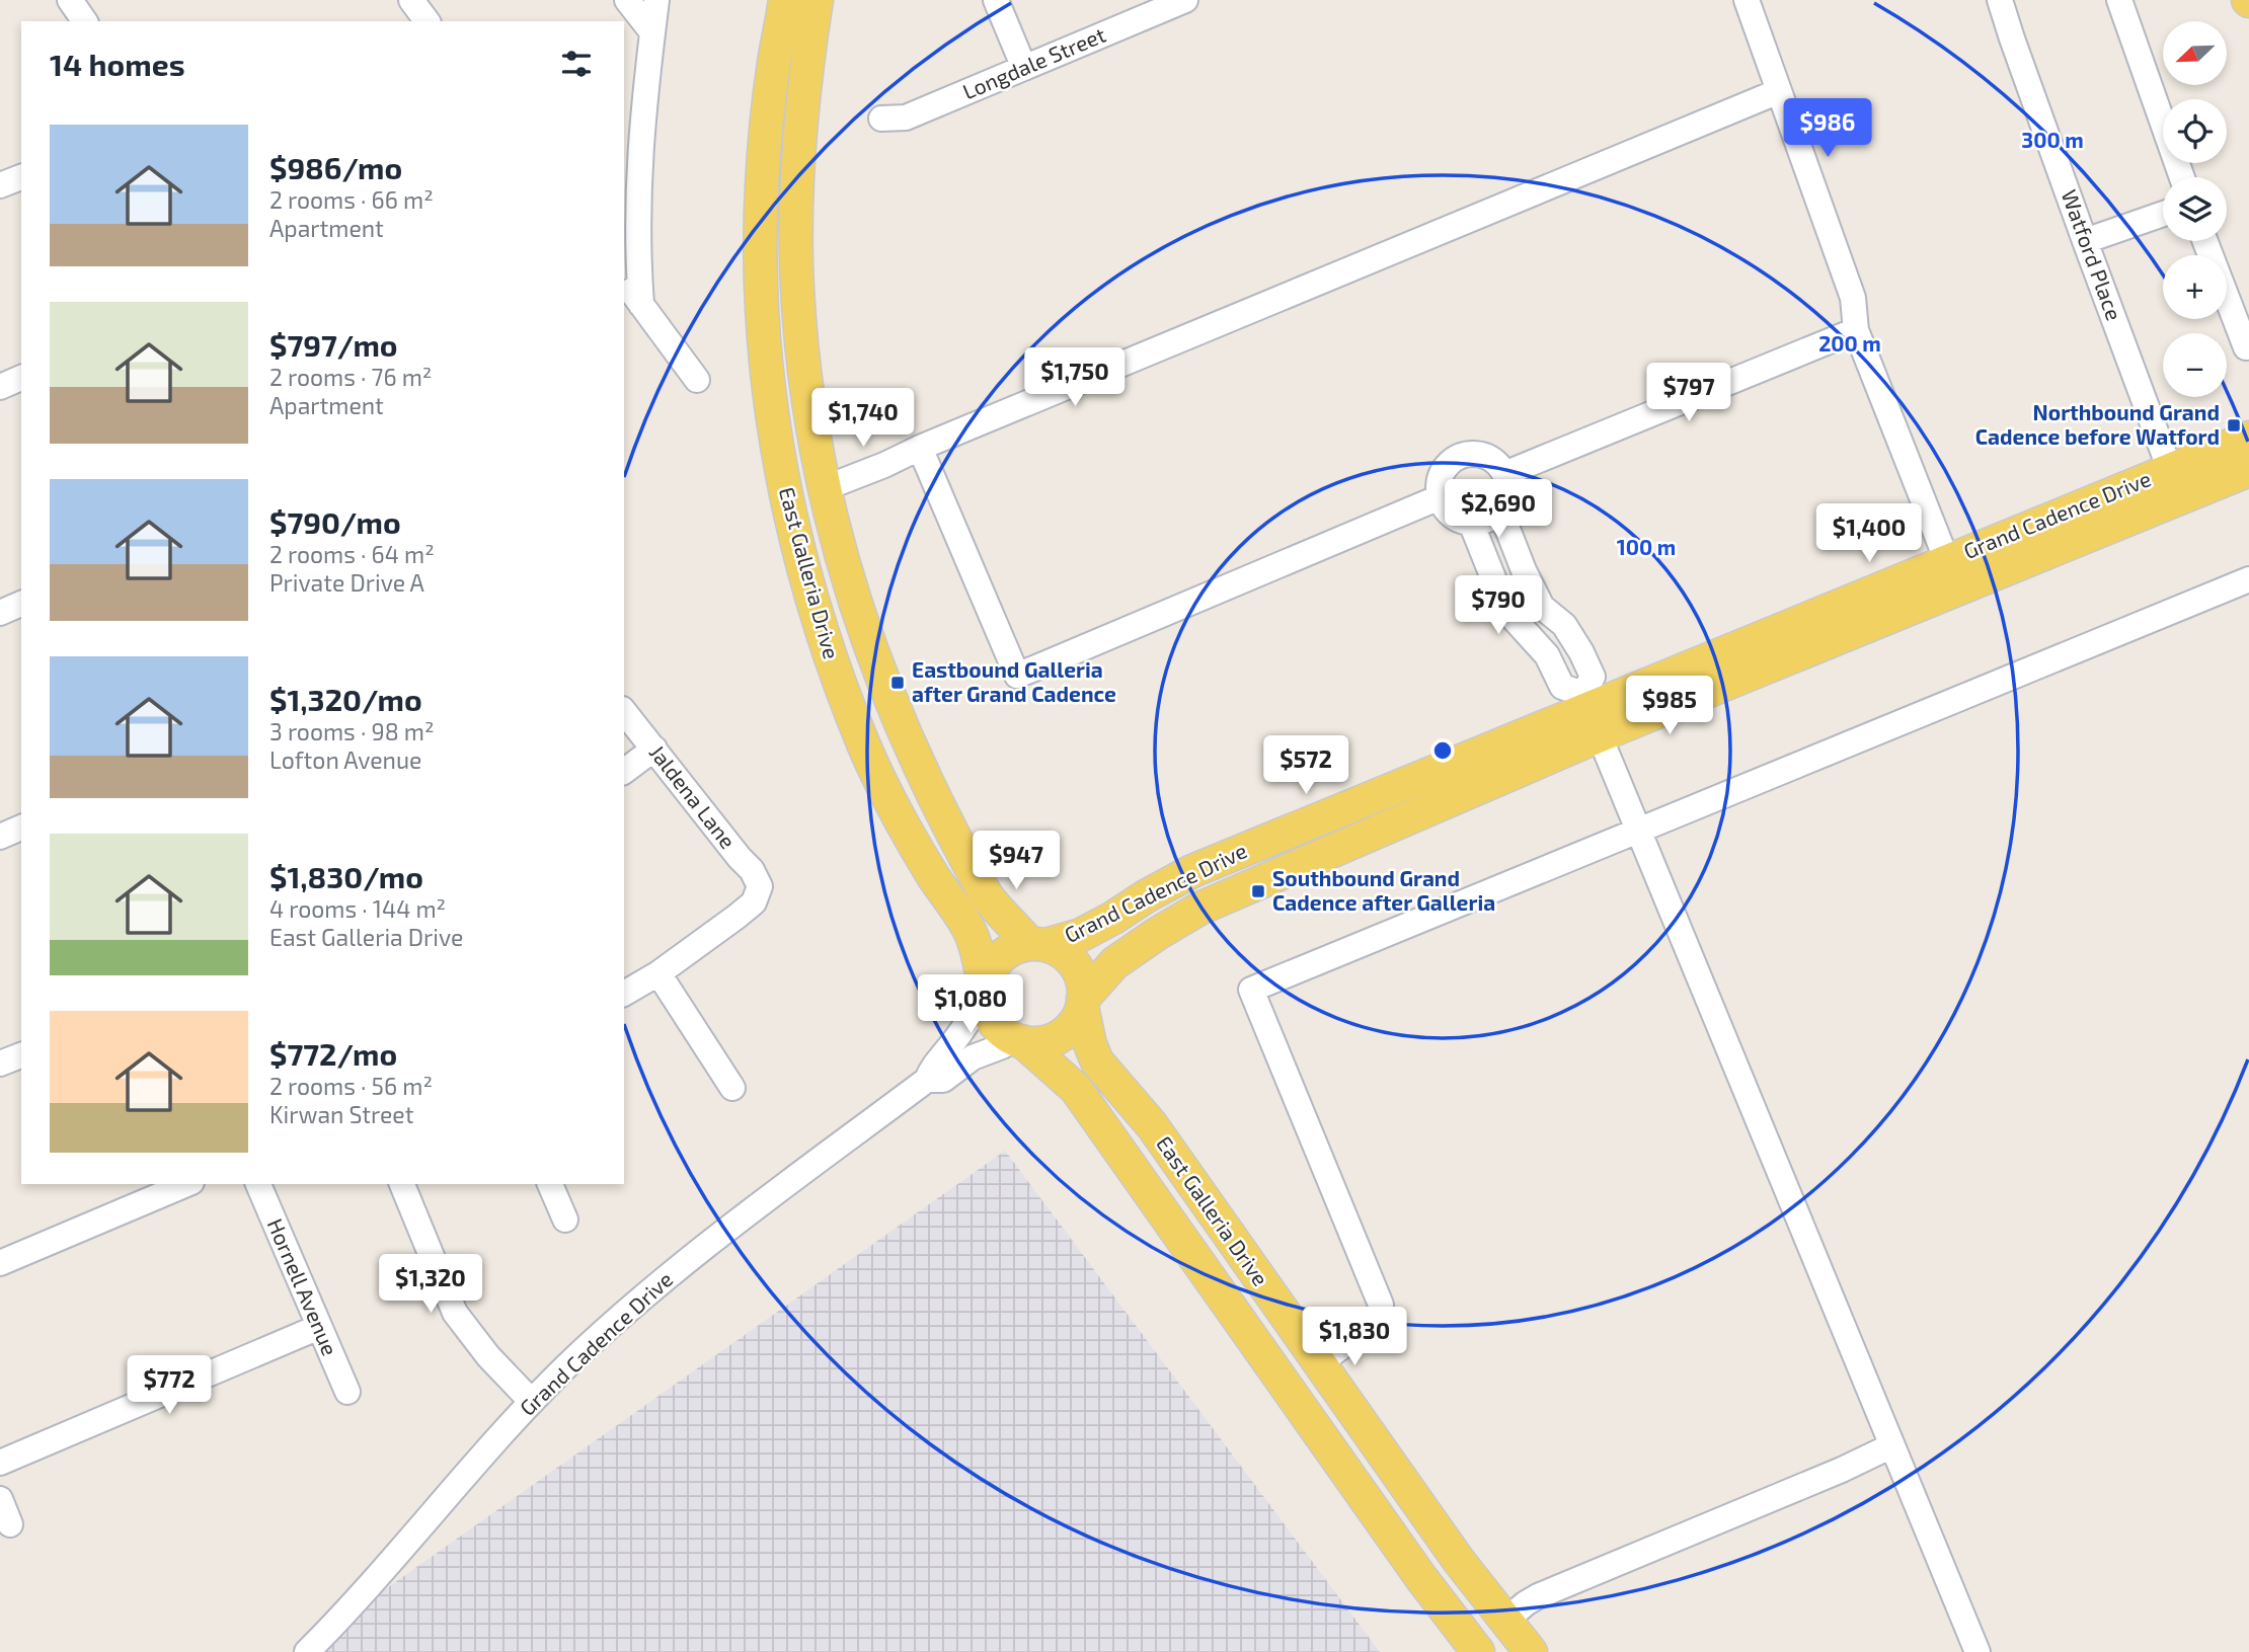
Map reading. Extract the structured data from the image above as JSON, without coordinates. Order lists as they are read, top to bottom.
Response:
{
  "streets": {
    "main road": ["Grand Cadence Drive", "East Galleria Drive"],
    "street": [
      "Longdale Street",
      "Watford Place",
      "Jaldena Lane",
      "Hornell Avenue"
    ]
  },
  "crossings": [
    ["Watford Place", "Grand Cadence Drive"],
    ["Grand Cadence Drive", "East Galleria Drive"]
  ],
  "places": {
    "transit": ["Northbound Grand Cadence before Watford", "Eastbound Galleria after Grand Cadence", "Southbound Grand Cadence after Galleria"]
  },
  "north": "bottom left",
  "page": {
    "map_buttons": ["+", "−"],
    "heading": "14 homes",
    "price": [
      "$986",
      "$1,750",
      "$797",
      "$1,740",
      "$2,690",
      "$1,400",
      "$790",
      "$985",
      "$572",
      "$947",
      "$1,080",
      "$1,320",
      "$1,830",
      "$772"
    ],
    "list": [
      {
        "name": "$986/mo",
        "note": "2 rooms · 66 m² · Apartment"
      },
      {
        "name": "$797/mo",
        "note": "2 rooms · 76 m² · Apartment"
      },
      {
        "name": "$790/mo",
        "note": "2 rooms · 64 m² · Private Drive A"
      },
      {
        "name": "$1,320/mo",
        "note": "3 rooms · 98 m² · Lofton Avenue"
      },
      {
        "name": "$1,830/mo",
        "note": "4 rooms · 144 m² · East Galleria Drive"
      },
      {
        "name": "$772/mo",
        "note": "2 rooms · 56 m² · Kirwan Street"
      }
    ]
  },
  "rings": ["300 m", "200 m", "100 m"]
}
